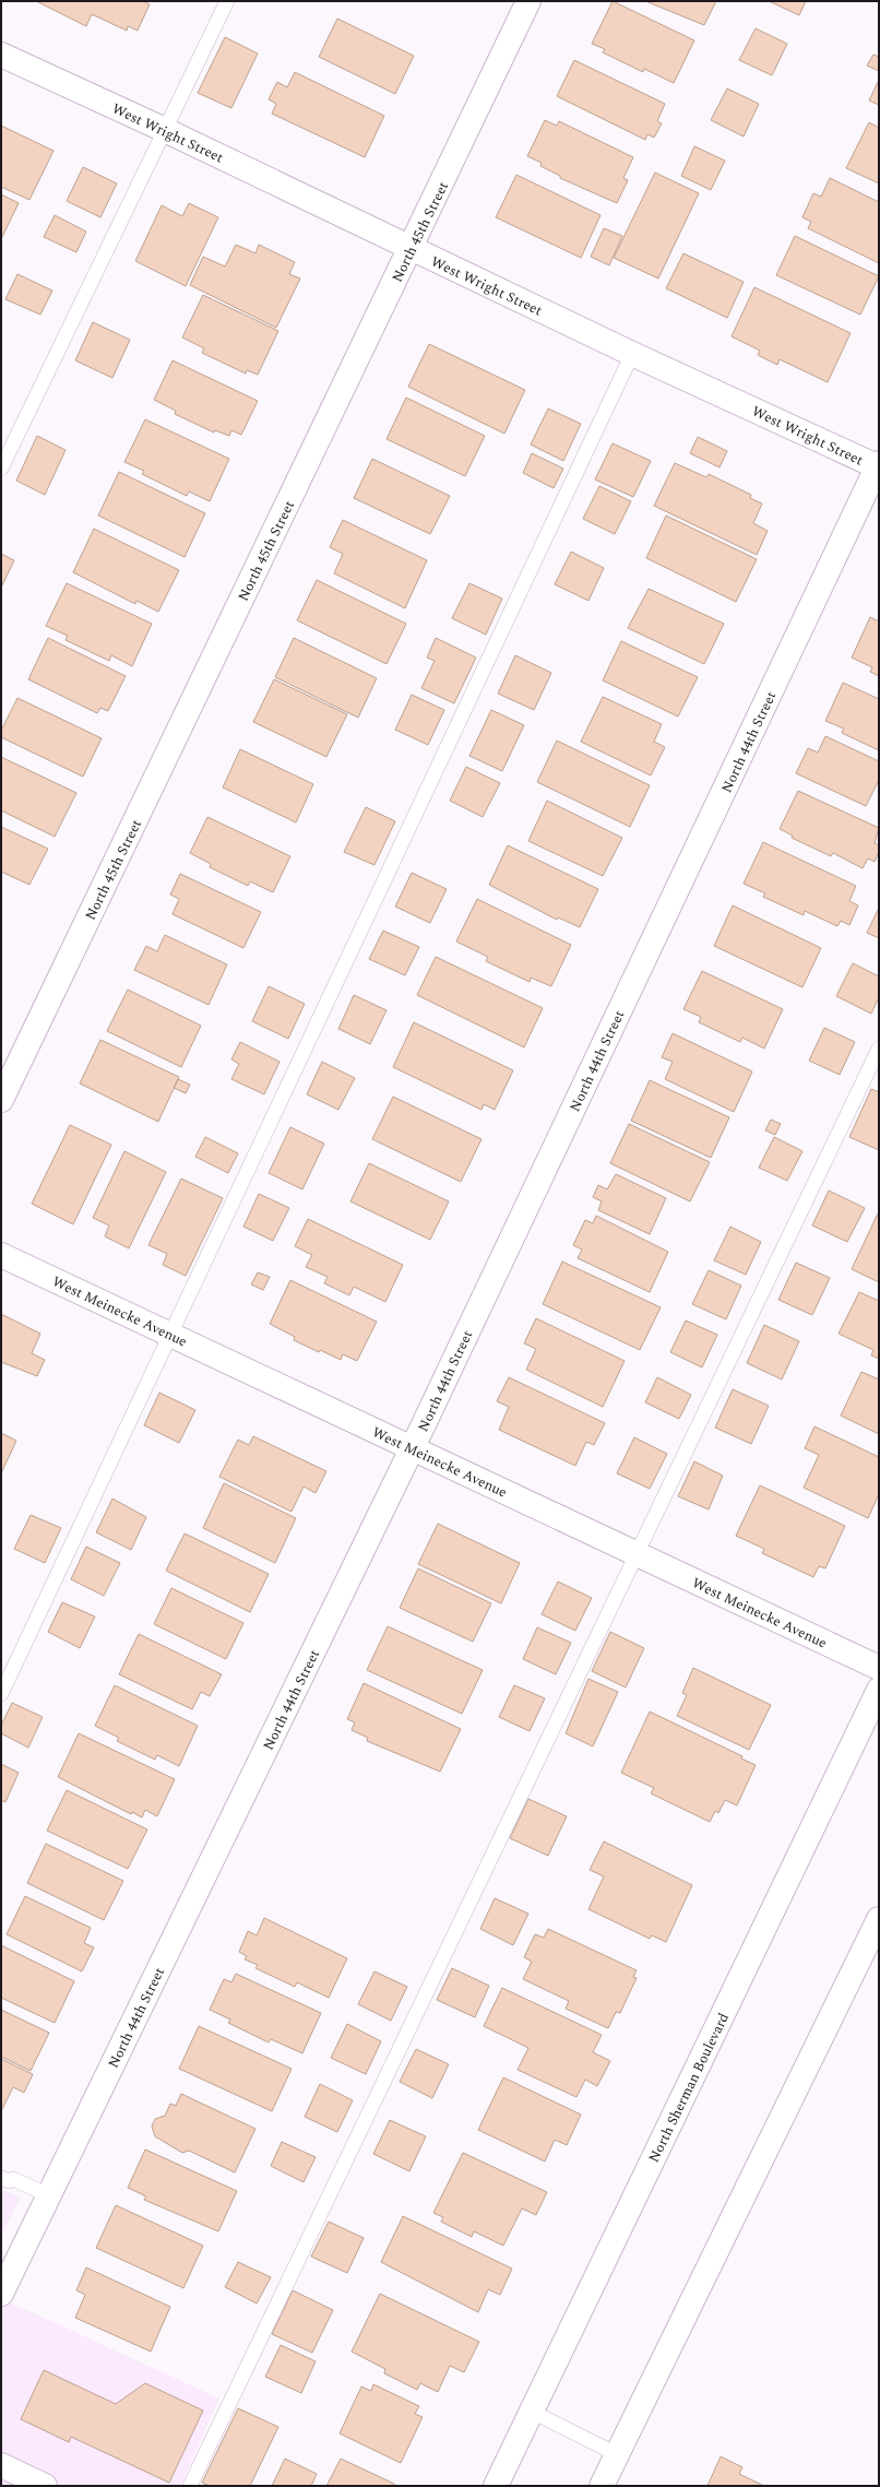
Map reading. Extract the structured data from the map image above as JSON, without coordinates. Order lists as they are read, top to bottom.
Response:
{
  "streets": {
    "street": [
      "West Wright Street",
      "North 45th Street",
      "North 44th Street",
      "West Meinecke Avenue",
      "North Sherman Boulevard"
    ]
  },
  "crossings": [
    ["West Wright Street", "North 45th Street"],
    ["West Wright Street", "North 44th Street"],
    ["North 44th Street", "West Meinecke Avenue"]
  ]
}
